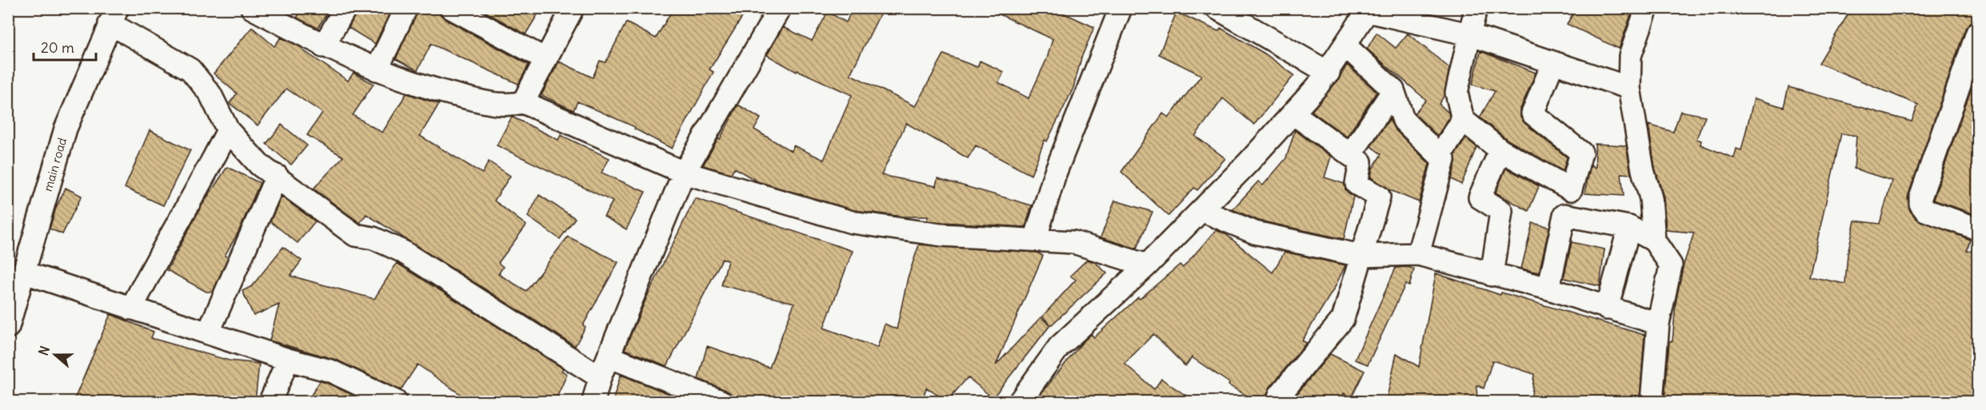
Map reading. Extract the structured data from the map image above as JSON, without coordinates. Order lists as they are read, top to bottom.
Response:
{
  "streets": {
    "street": ["main road"]
  },
  "scale_bar": "20 m",
  "north": "left"
}
